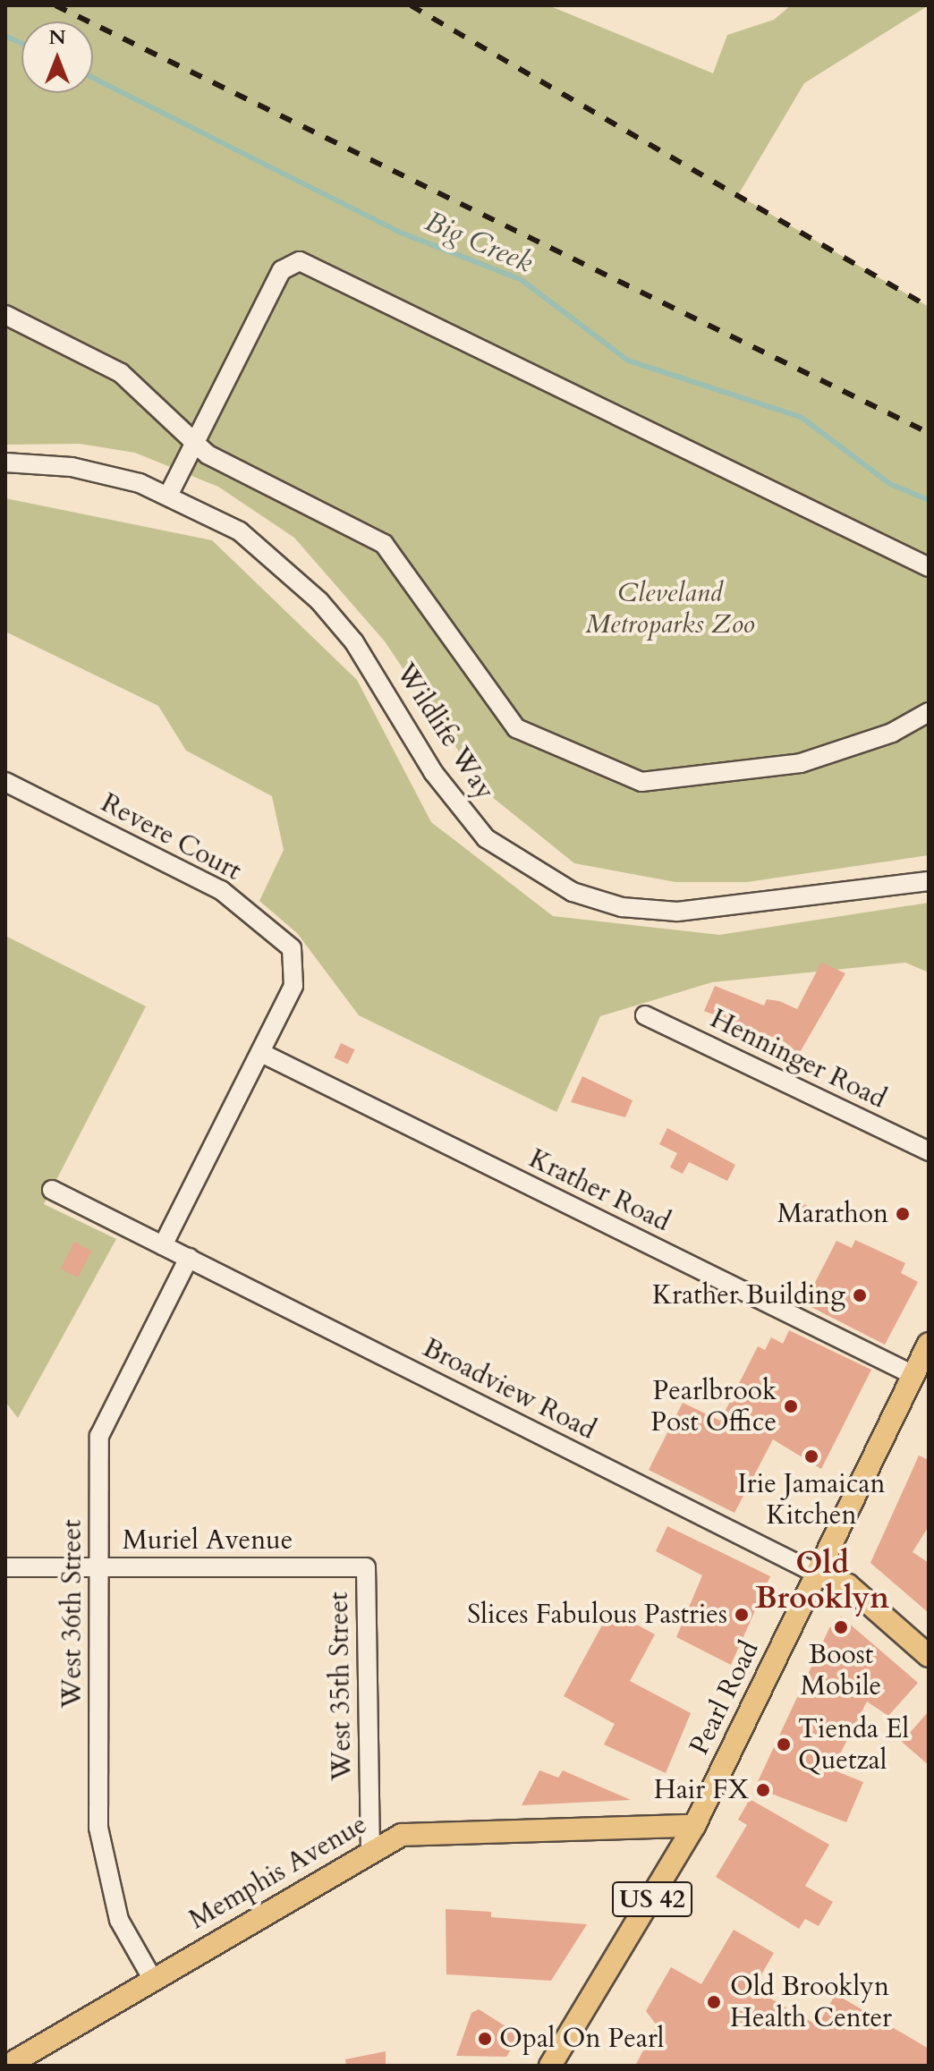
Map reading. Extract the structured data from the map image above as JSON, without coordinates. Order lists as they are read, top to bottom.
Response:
{
  "streets": {
    "main road": [
      "Broadview Road",
      "Pearl Road",
      "Memphis Avenue",
      "US 42"
    ],
    "street": [
      "Wildlife Way",
      "Revere Court",
      "Henninger Road",
      "Krather Road",
      "Muriel Avenue",
      "West 36th Street",
      "West 35th Street"
    ]
  },
  "crossings": [
    ["Revere Court", "Krather Road"],
    ["Krather Road", "Pearl Road"],
    ["Broadview Road", "West 36th Street"],
    ["Broadview Road", "Pearl Road"],
    ["Muriel Avenue", "West 36th Street"],
    ["Muriel Avenue", "West 35th Street"],
    ["West 36th Street", "Memphis Avenue"],
    ["West 35th Street", "Memphis Avenue"],
    ["Pearl Road", "Memphis Avenue"]
  ],
  "districts": ["Old Brooklyn"],
  "water": ["Big Creek"],
  "parks": ["Cleveland Metroparks Zoo"],
  "places": [
    "Marathon",
    "Krather Building",
    "Pearlbrook Post Office",
    "Irie Jamaican Kitchen",
    "Slices Fabulous Pastries",
    "Boost Mobile",
    "Tienda El Quetzal",
    "Hair FX",
    "Old Brooklyn Health Center",
    "Opal On Pearl"
  ],
  "north": "top"
}
